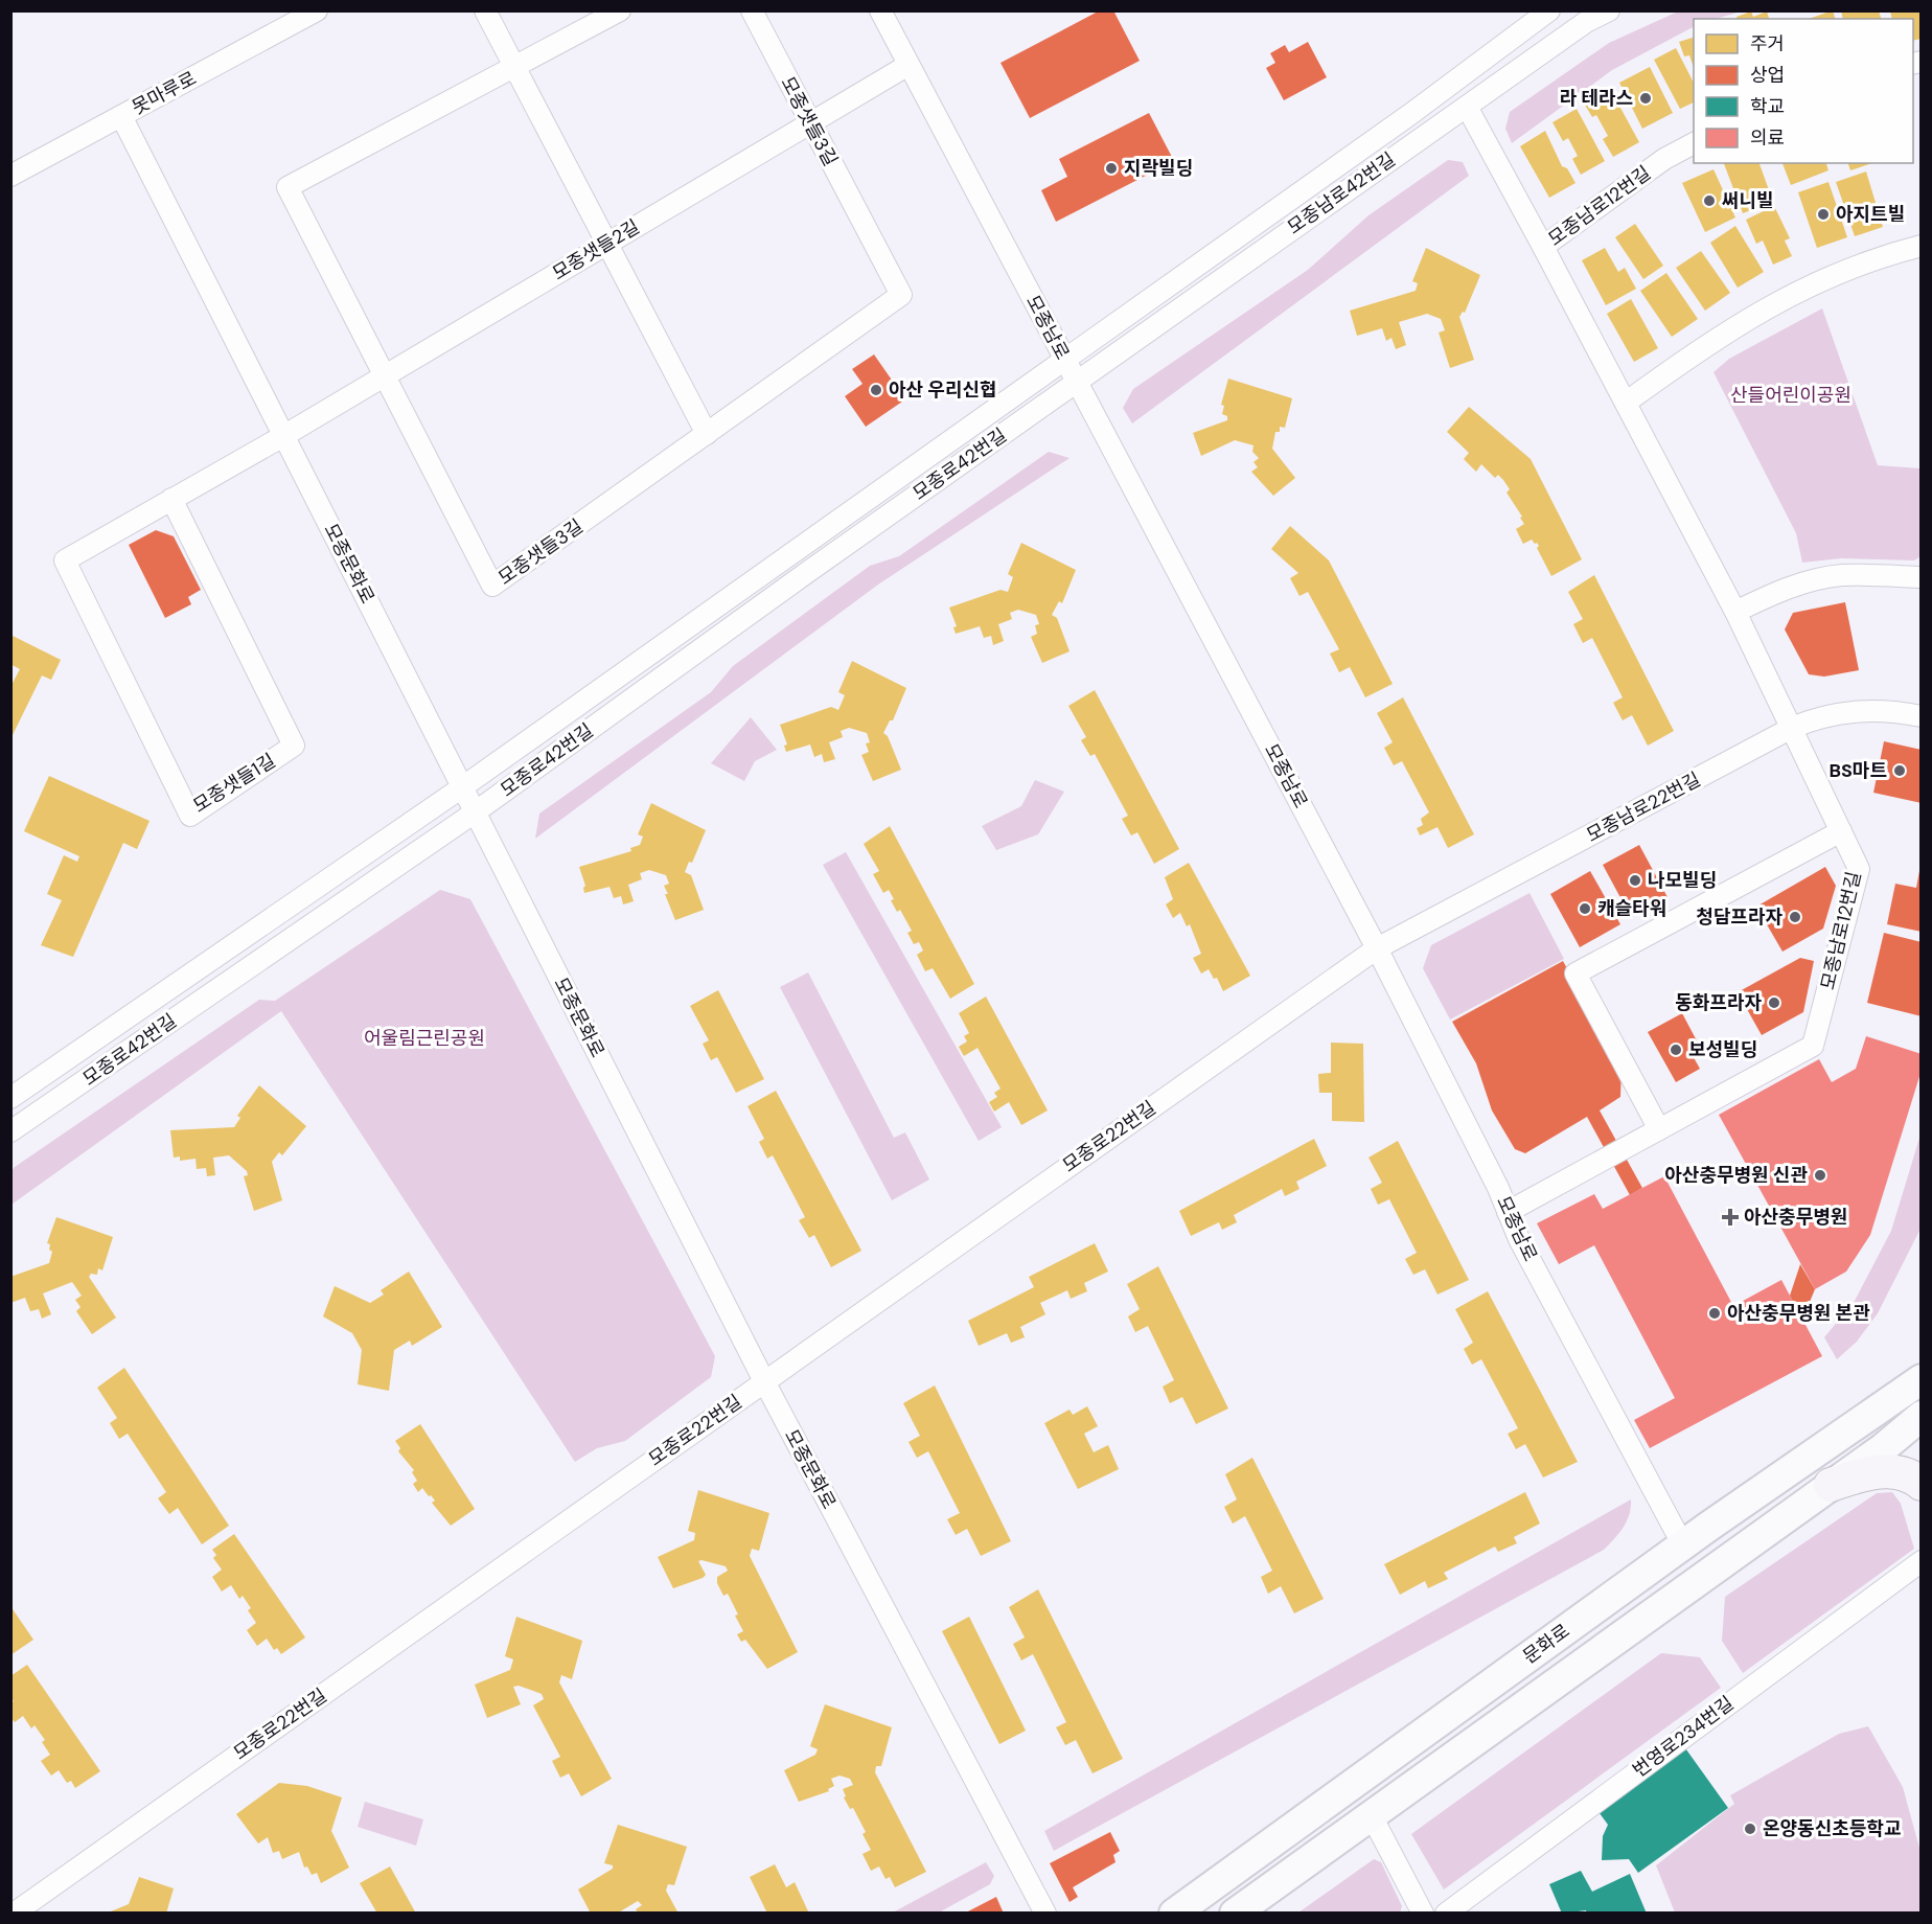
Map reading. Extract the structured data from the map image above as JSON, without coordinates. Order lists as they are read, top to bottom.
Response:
{
  "streets": {
    "main road": ["문화로"],
    "street": [
      "못마루로",
      "모종샛들3길",
      "모종남로42번길",
      "모종남로12번길",
      "모종샛들2길",
      "모종남로",
      "모종로42번길",
      "모종문화로",
      "모종샛들1길",
      "모종남로22번길",
      "모종로22번길",
      "번영로234번길"
    ]
  },
  "crossings": [
    ["못마루로", "모종문화로"],
    ["모종샛들3길", "모종샛들2길"],
    ["모종남로42번길", "모종남로12번길"],
    ["모종남로42번길", "모종남로"],
    ["모종남로42번길", "모종로42번길"],
    ["모종남로12번길", "모종남로"],
    ["모종남로12번길", "모종남로22번길"],
    ["모종샛들2길", "모종남로"],
    ["모종샛들2길", "모종문화로"],
    ["모종샛들2길", "모종샛들1길"],
    ["모종남로", "모종로42번길"],
    ["모종남로", "모종남로22번길"],
    ["모종남로", "모종로22번길"],
    ["모종남로", "문화로"],
    ["모종로42번길", "모종문화로"],
    ["모종문화로", "모종샛들1길"],
    ["모종문화로", "모종로22번길"],
    ["모종남로22번길", "모종로22번길"]
  ],
  "parks": ["산들어린이공원", "어울림근린공원"],
  "places": {
    "other": [
      "라 테라스",
      "지락빌딩",
      "써니빌",
      "아지트빌",
      "아산 우리신협",
      "BS마트",
      "나모빌딩",
      "캐슬타워",
      "청담프라자",
      "동화프라자",
      "보성빌딩",
      "아산충무병원 신관",
      "아산충무병원 본관",
      "온양동신초등학교"
    ],
    "health": ["아산충무병원"]
  },
  "legend": [
    "주거",
    "상업",
    "학교",
    "의료"
  ]
}
